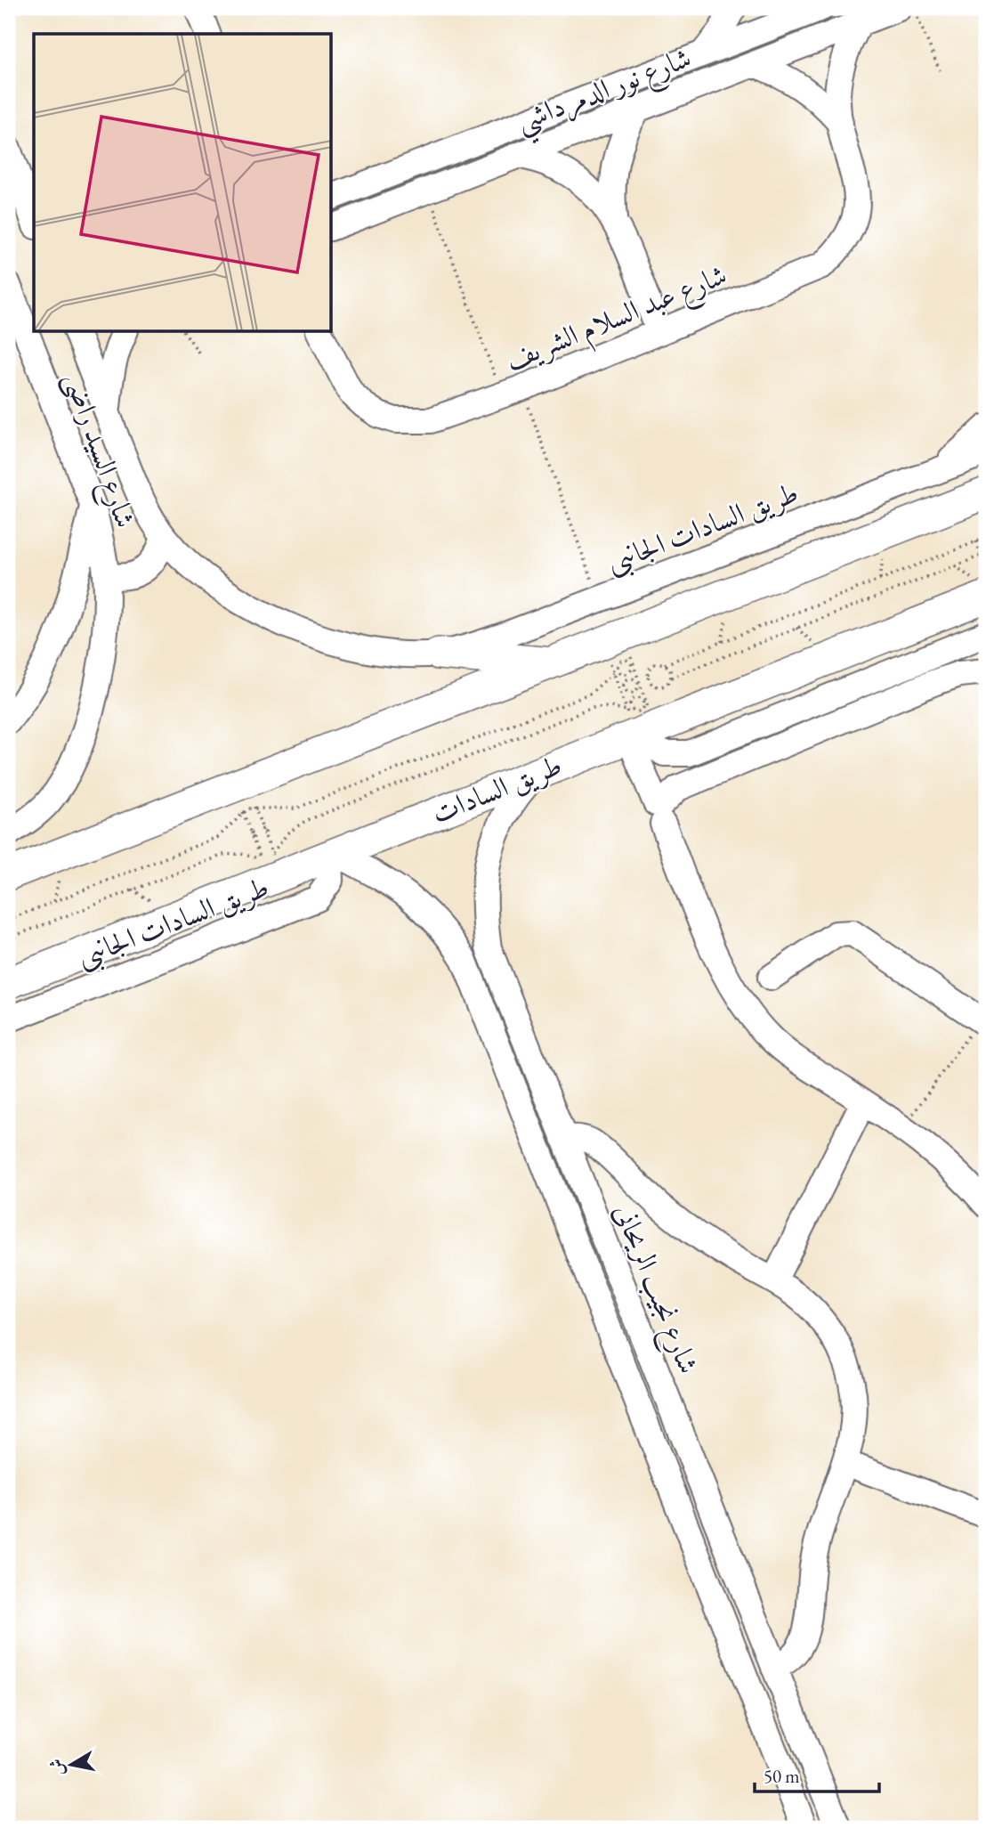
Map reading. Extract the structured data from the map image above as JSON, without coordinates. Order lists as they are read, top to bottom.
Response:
{
  "streets": {
    "main road": ["طريق السادات"],
    "street": [
      "شارع نور الدمرداشي",
      "شارع عبد السلام الشريف",
      "شارع السيد راضى",
      "طريق السادات الجانبى",
      "شارع نجيب الريحانى"
    ]
  },
  "crossings": [
    ["شارع نور الدمرداشي", "شارع عبد السلام الشريف"],
    ["شارع السيد راضى", "طريق السادات الجانبى"],
    ["طريق السادات الجانبى", "طريق السادات"],
    ["طريق السادات الجانبى", "شارع نجيب الريحانى"],
    ["طريق السادات", "شارع نجيب الريحانى"]
  ],
  "scale_bar": "50 m",
  "north": "left"
}
